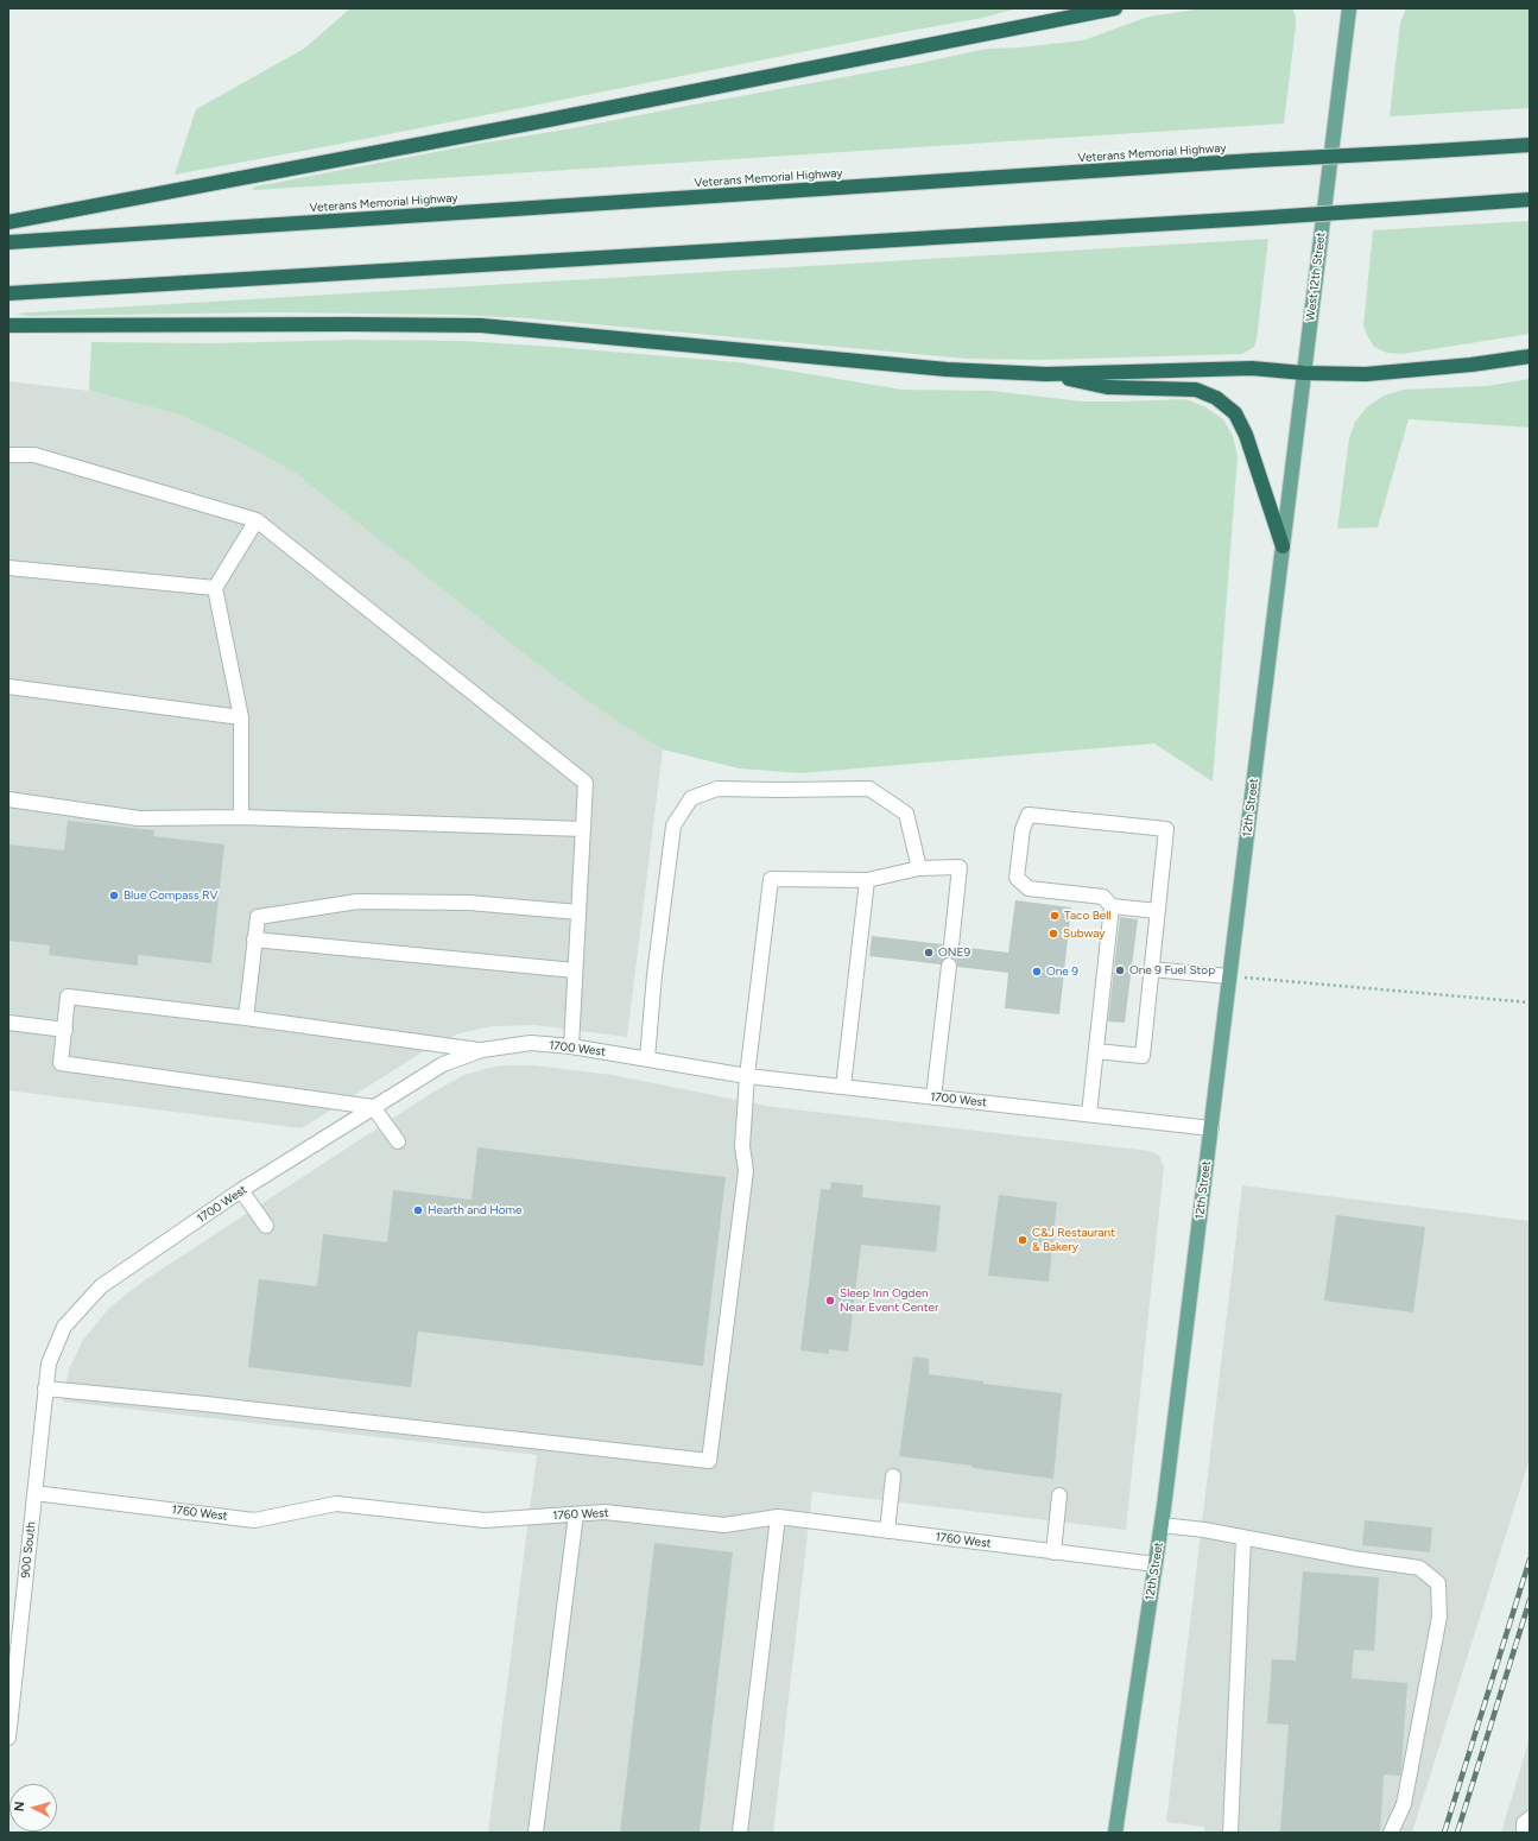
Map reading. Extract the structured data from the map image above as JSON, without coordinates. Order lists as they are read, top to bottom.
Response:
{
  "streets": {
    "highway": ["Veterans Memorial Highway"],
    "main road": ["West 12th Street", "12th Street"],
    "street": ["1700 West", "1760 West", "900 South"]
  },
  "crossings": [
    ["West 12th Street", "12th Street"],
    ["12th Street", "1700 West"],
    ["12th Street", "1760 West"],
    ["1700 West", "900 South"],
    ["1760 West", "900 South"]
  ],
  "places": [
    "Blue Compass RV",
    "Taco Bell",
    "Subway",
    "ONE9",
    "One 9 Fuel Stop",
    "One 9",
    "Hearth and Home",
    "C&J Restaurant & Bakery",
    "Sleep Inn Ogden Near Event Center"
  ],
  "north": "left"
}
